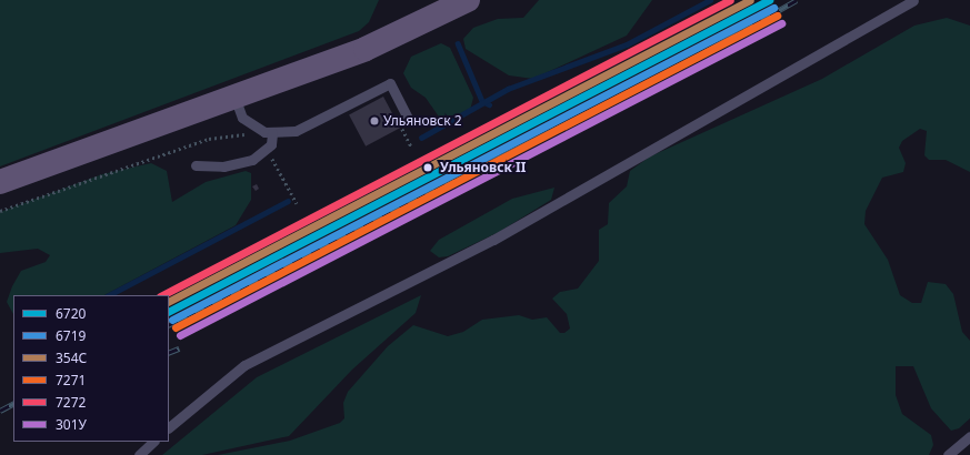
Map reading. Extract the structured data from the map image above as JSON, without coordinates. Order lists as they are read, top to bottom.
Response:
{
  "places": ["Ульяновск 2", "Ульяновск II"],
  "lines": [
    "transit line 6720",
    "transit line 354С",
    "transit line 7272",
    "transit line 6719",
    "transit line 7271",
    "transit line 301У"
  ],
  "legend": [
    "6720",
    "6719",
    "354С",
    "7271",
    "7272",
    "301У"
  ]
}
